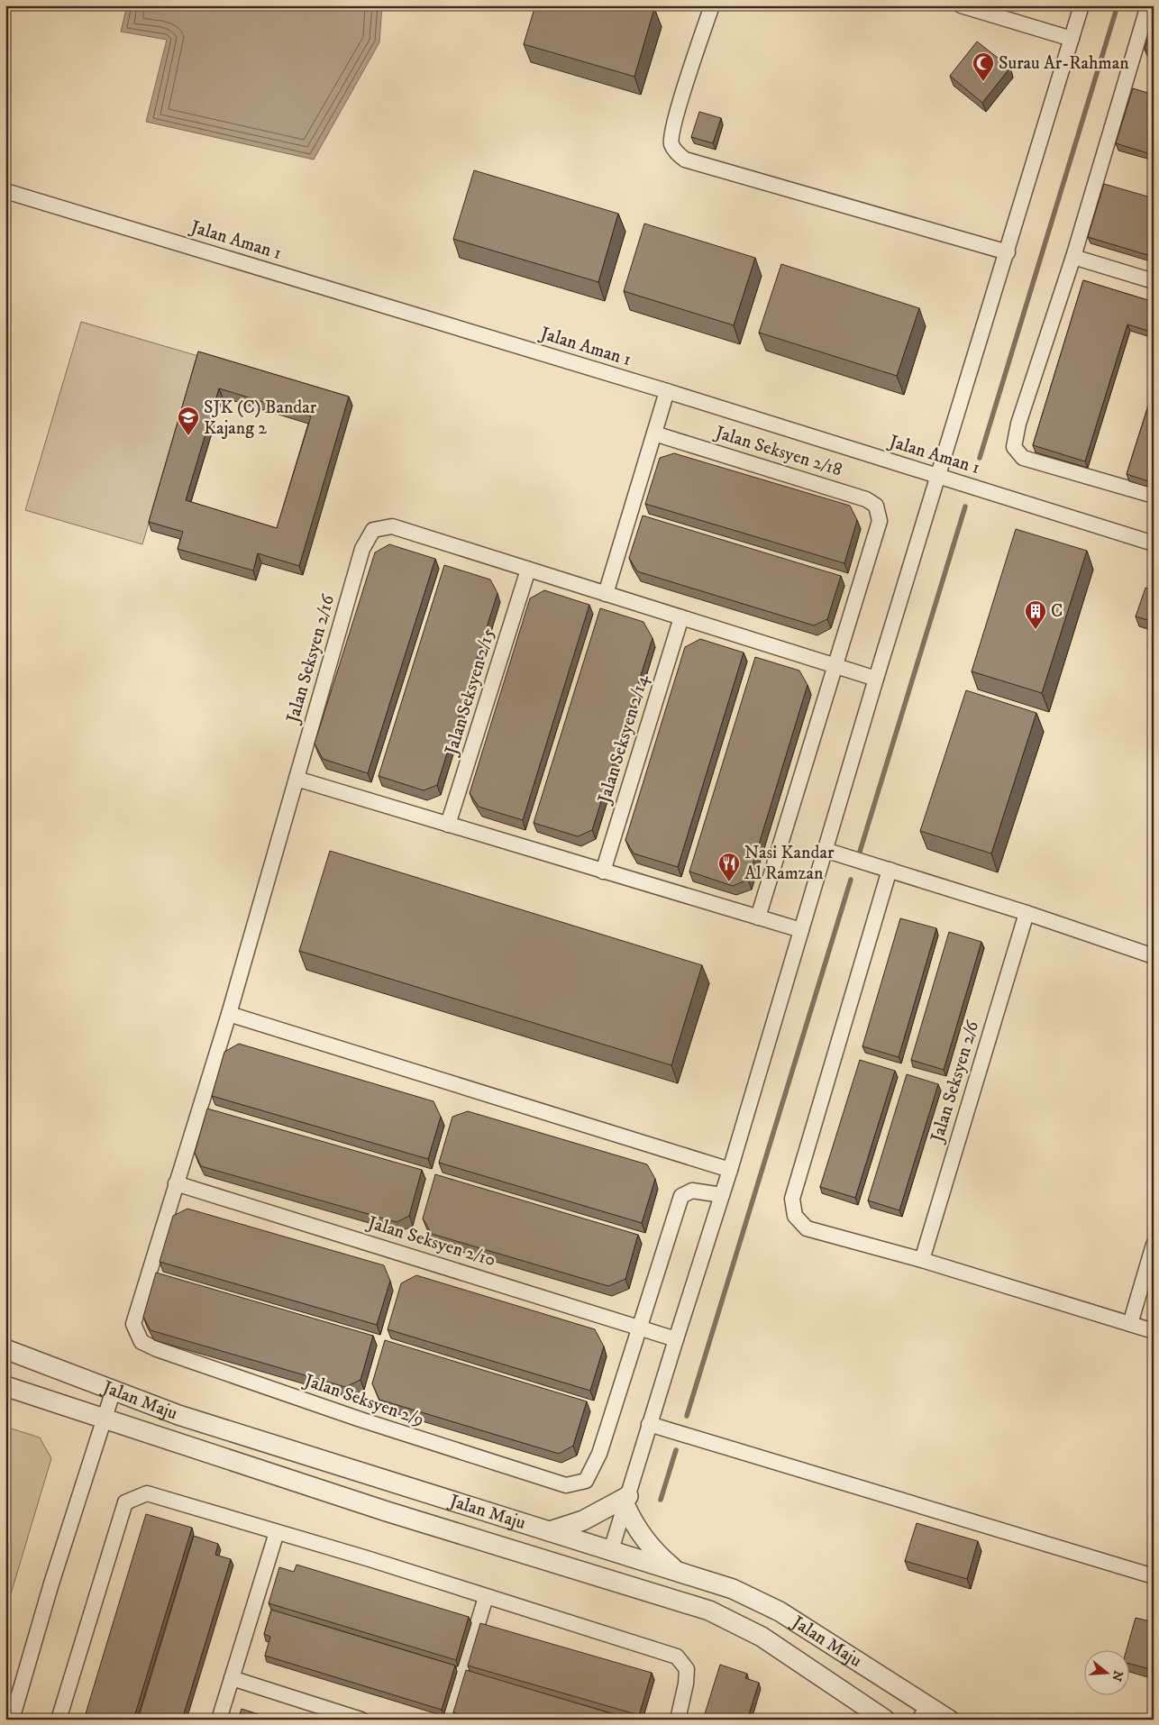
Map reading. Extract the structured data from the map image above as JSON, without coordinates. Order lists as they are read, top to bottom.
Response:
{
  "streets": {
    "street": [
      "Jalan Aman 1",
      "Jalan Seksyen 2/18",
      "Jalan Seksyen 2/16",
      "Jalan Seksyen 2/15",
      "Jalan Seksyen 2/14",
      "Jalan Seksyen 2/6",
      "Jalan Seksyen 2/10",
      "Jalan Maju",
      "Jalan Seksyen 2/9"
    ]
  },
  "crossings": [
    ["Jalan Seksyen 2/18", "Jalan Seksyen 2/16"],
    ["Jalan Seksyen 2/16", "Jalan Seksyen 2/15"],
    ["Jalan Seksyen 2/16", "Jalan Seksyen 2/14"],
    ["Jalan Seksyen 2/16", "Jalan Seksyen 2/10"],
    ["Jalan Seksyen 2/16", "Jalan Seksyen 2/9"],
    ["Jalan Seksyen 2/10", "Jalan Seksyen 2/9"]
  ],
  "places": {
    "mosque": ["Surau Ar-Rahman"],
    "school or university": ["SJK (C) Bandar Kajang 2"],
    "building": ["C"],
    "restaurant": ["Nasi Kandar Al Ramzan"]
  },
  "north": "right"
}
